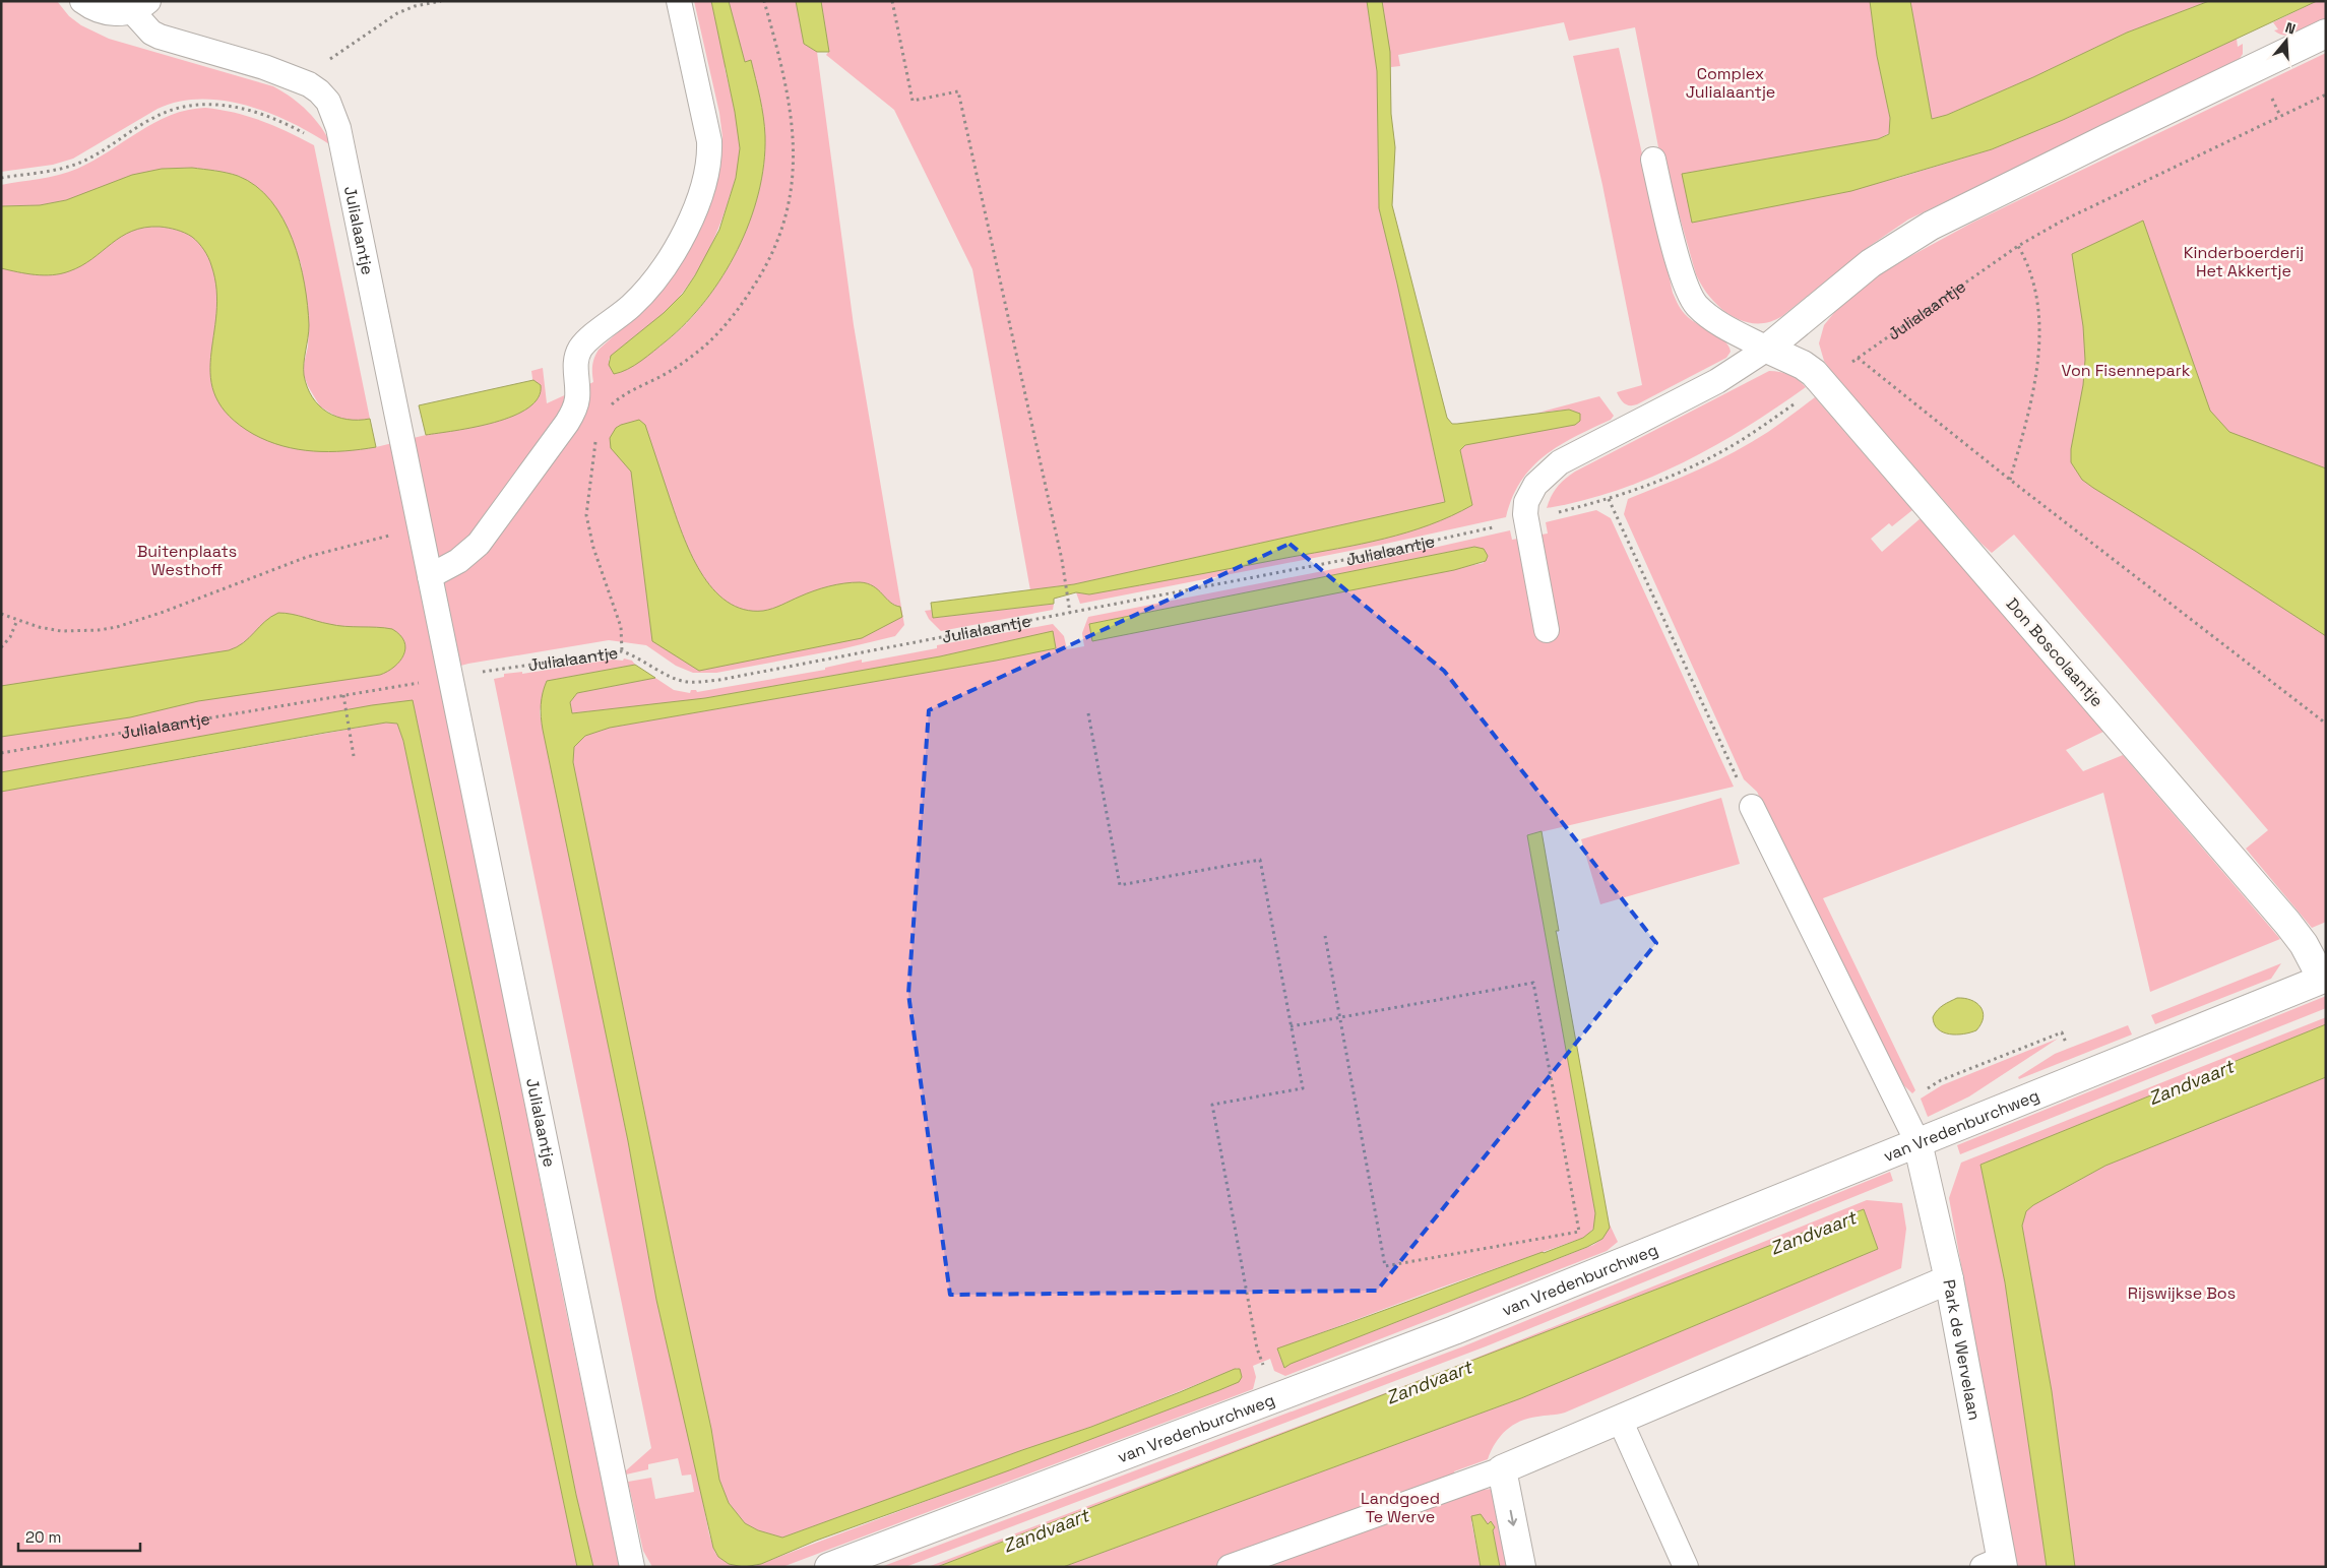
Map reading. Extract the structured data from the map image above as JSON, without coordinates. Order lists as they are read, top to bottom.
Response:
{
  "streets": {
    "street": ["Don Boscolaantje", "van Vredenburchweg", "Park de Wervelaan"],
    "lane": ["Julialaantje"]
  },
  "crossings": [
    ["Julialaantje", "Don Boscolaantje"],
    ["Don Boscolaantje", "van Vredenburchweg"],
    ["van Vredenburchweg", "Park de Wervelaan"]
  ],
  "water": ["Zandvaart"],
  "parks": [
    "Complex Julialaantje",
    "Kinderboerderij Het Akkertje",
    "Von Fisennepark",
    "Buitenplaats Westhoff",
    "Rijswijkse Bos",
    "Landgoed Te Werve"
  ],
  "scale_bar": "20 m",
  "north": "top"
}
